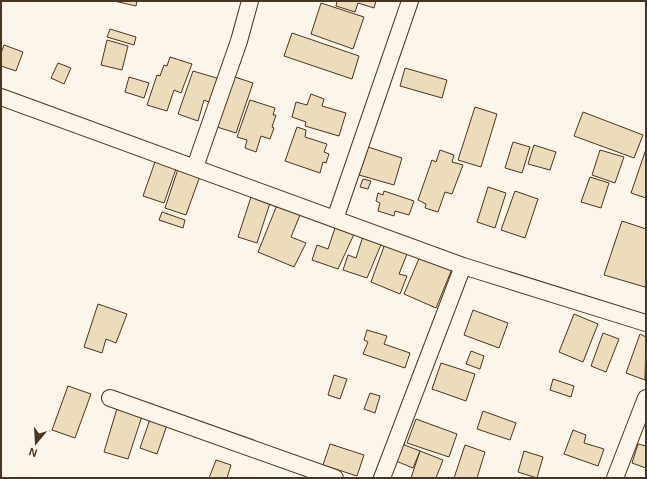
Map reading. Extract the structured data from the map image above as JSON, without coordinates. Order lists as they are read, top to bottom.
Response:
{
  "north": "bottom"
}
